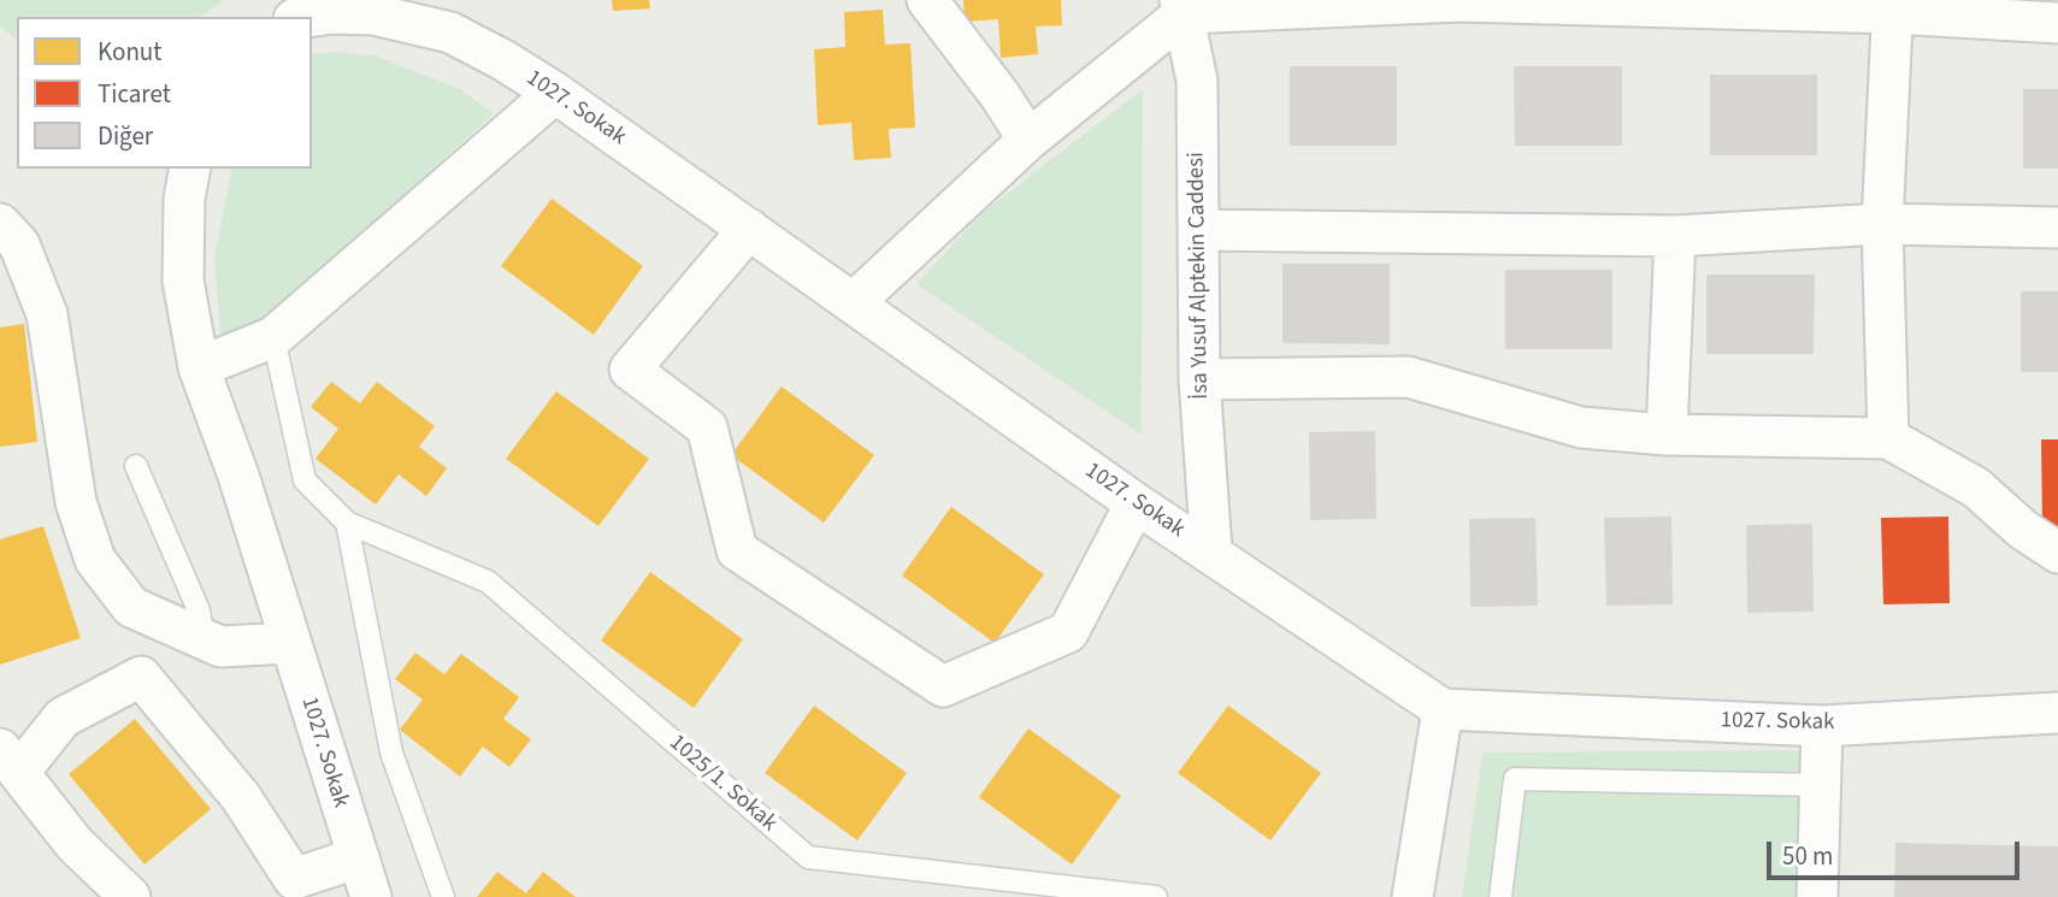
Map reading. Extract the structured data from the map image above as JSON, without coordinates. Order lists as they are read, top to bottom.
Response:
{
  "streets": {
    "street": ["1027. Sokak", "İsa Yusuf Alptekin Caddesi"],
    "lane": ["1025/1. Sokak"]
  },
  "crossings": [
    ["1027. Sokak", "İsa Yusuf Alptekin Caddesi"]
  ],
  "legend": ["Konut", "Ticaret", "Diğer"],
  "scale_bar": "50 m"
}
